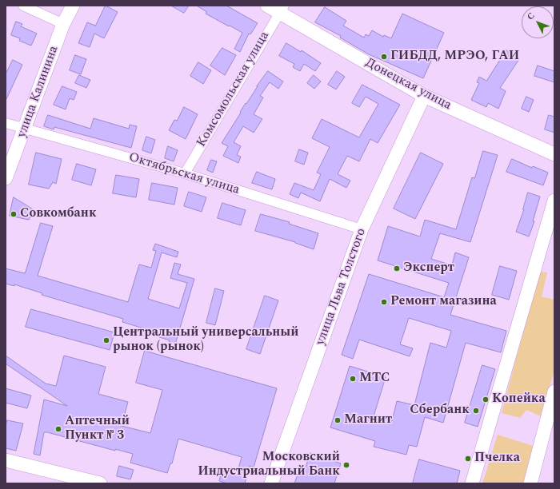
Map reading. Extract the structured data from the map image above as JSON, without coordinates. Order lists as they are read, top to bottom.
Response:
{
  "streets": {
    "street": [
      "Донецкая улица",
      "Комсомольская улица",
      "улица Калинина",
      "Октябрьская улица",
      "улица Льва Толстого"
    ]
  },
  "crossings": [
    ["Донецкая улица", "Комсомольская улица"],
    ["Донецкая улица", "улица Льва Толстого"],
    ["Комсомольская улица", "Октябрьская улица"],
    ["улица Калинина", "Октябрьская улица"],
    ["Октябрьская улица", "улица Льва Толстого"]
  ],
  "places": [
    "ГИБДД, МРЭО, ГАИ",
    "Совкомбанк",
    "Эксперт",
    "Ремонт магазина",
    "Центральный универсальный рынок (рынок)",
    "МТС",
    "Копейка",
    "Сбербанк",
    "Магнит",
    "Аптечный Пункт № 3",
    "Пчелка",
    "Московский Индустриальный Банк"
  ],
  "north": "top left"
}
